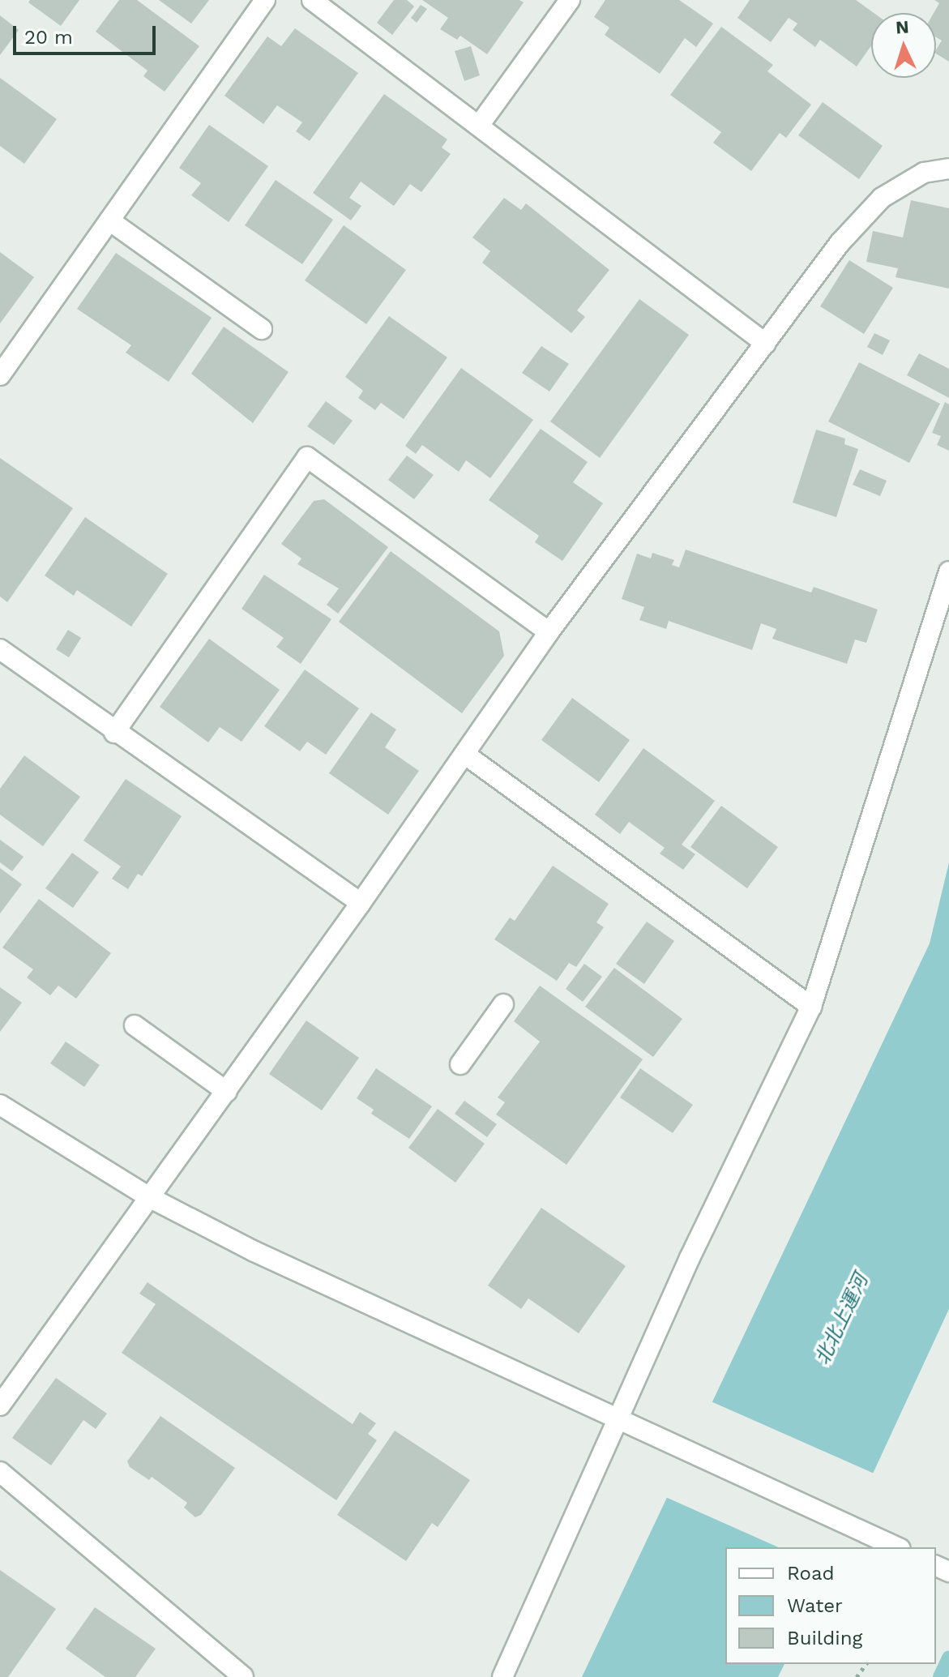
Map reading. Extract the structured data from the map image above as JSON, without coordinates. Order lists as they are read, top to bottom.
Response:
{
  "water": ["北北上運河"],
  "legend": ["Road", "Water", "Building"],
  "scale_bar": "20 m",
  "north": "top"
}
